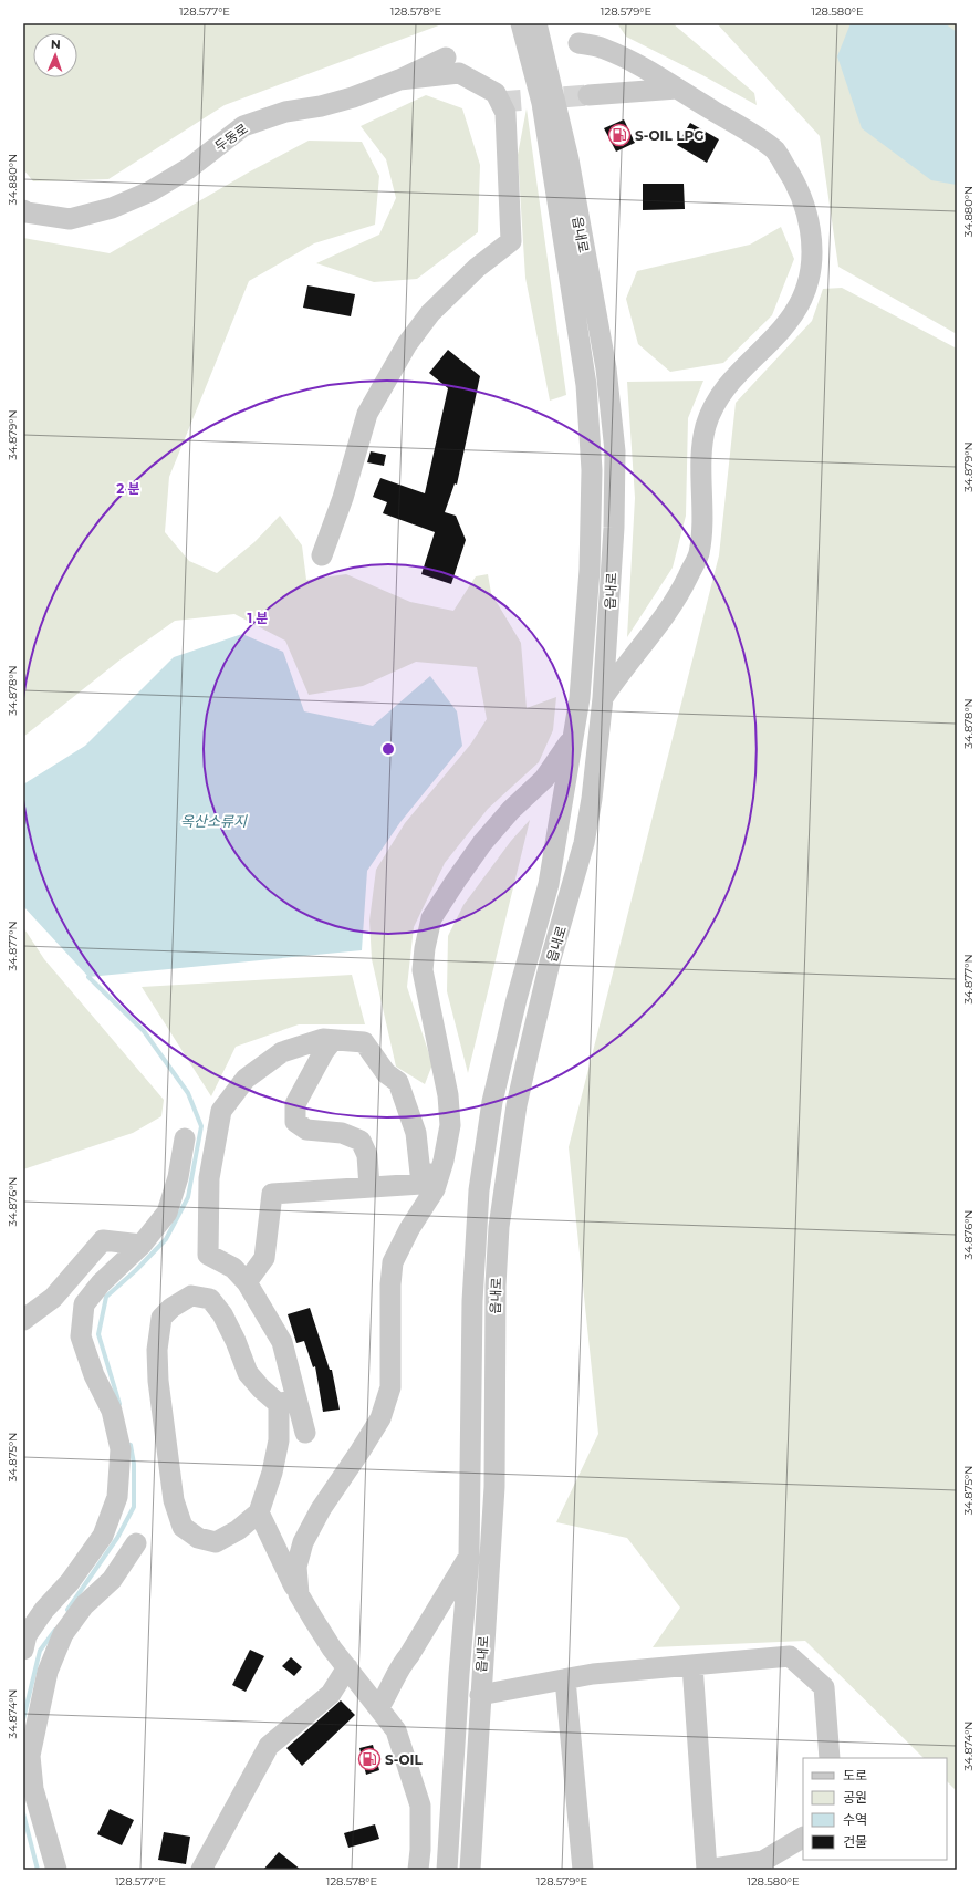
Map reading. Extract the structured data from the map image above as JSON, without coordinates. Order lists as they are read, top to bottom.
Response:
{
  "streets": {
    "street": ["두동로", "읍내로"]
  },
  "water": ["옥산소류지"],
  "places": {
    "fuel station": ["S-OIL LPG", "S-OIL"]
  },
  "legend": [
    "도로",
    "공원",
    "수역",
    "건물"
  ],
  "north": "top",
  "coordinates": [
    "128.577°E",
    "128.578°E",
    "128.579°E",
    "128.580°E",
    "34.880°N",
    "34.879°N",
    "34.878°N",
    "34.877°N",
    "34.876°N",
    "34.875°N",
    "34.874°N"
  ],
  "rings": ["2 분", "1 분"]
}
